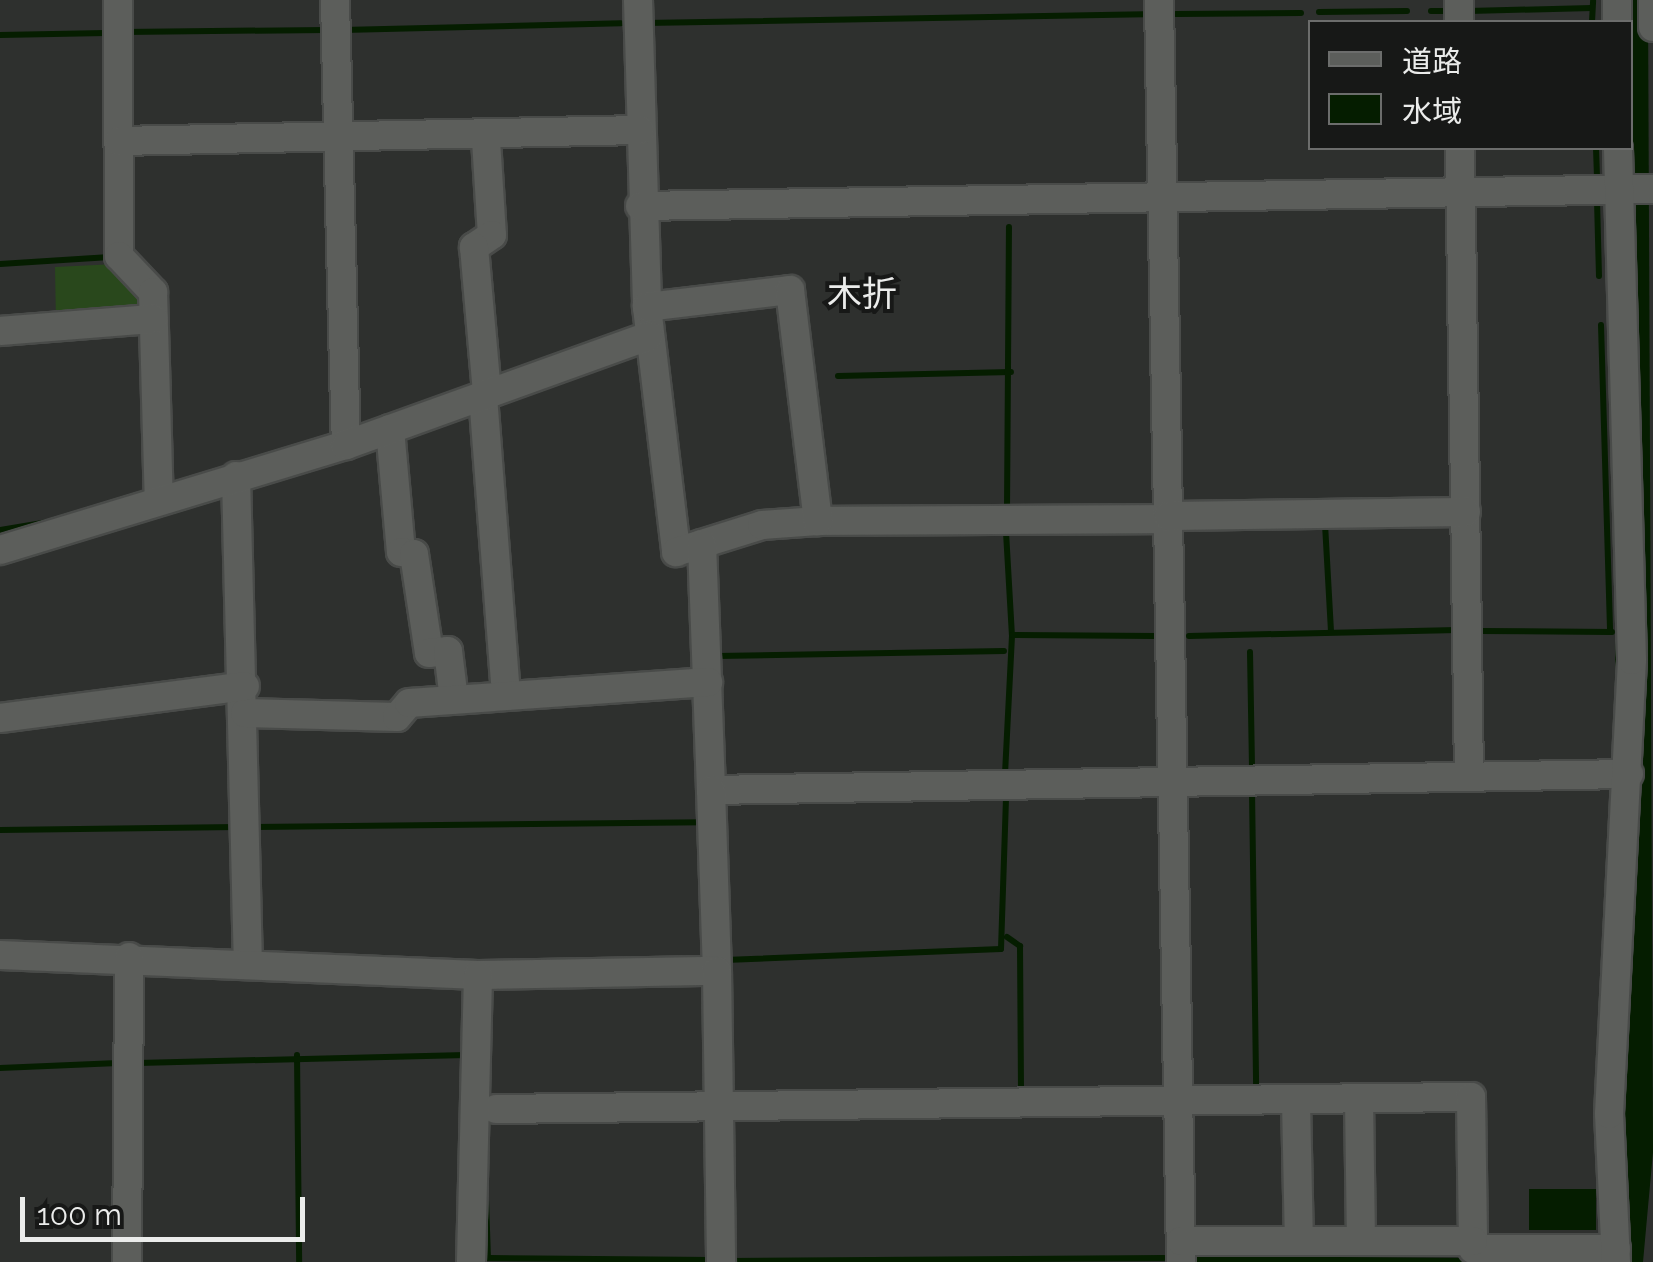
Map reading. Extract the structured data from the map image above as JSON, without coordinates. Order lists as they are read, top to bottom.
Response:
{
  "districts": ["木折"],
  "legend": ["道路", "水域"],
  "scale_bar": "100 m"
}
